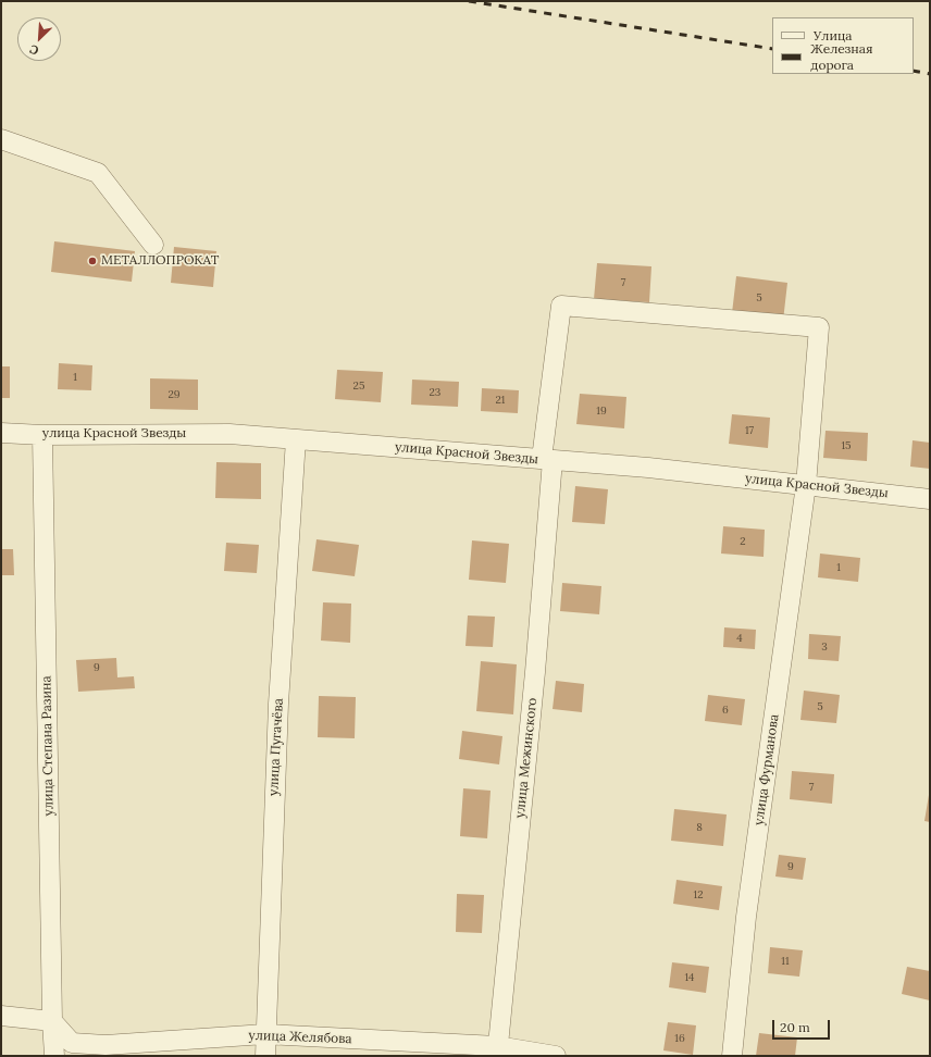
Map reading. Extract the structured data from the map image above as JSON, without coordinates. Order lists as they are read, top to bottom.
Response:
{
  "streets": {
    "street": [
      "улица Красной Звезды",
      "улица Степана Разина",
      "улица Пугачёва",
      "улица Межинского",
      "улица Фурманова",
      "улица Желябова"
    ]
  },
  "crossings": [
    ["улица Красной Звезды", "улица Степана Разина"],
    ["улица Красной Звезды", "улица Пугачёва"],
    ["улица Красной Звезды", "улица Межинского"],
    ["улица Красной Звезды", "улица Фурманова"],
    ["улица Степана Разина", "улица Желябова"],
    ["улица Пугачёва", "улица Желябова"],
    ["улица Межинского", "улица Фурманова"],
    ["улица Межинского", "улица Желябова"]
  ],
  "places": ["МЕТАЛЛОПРОКАТ"],
  "house_numbers": [
    "7",
    "5",
    "1",
    "25",
    "23",
    "29",
    "21",
    "19",
    "17",
    "15",
    "2",
    "1",
    "4",
    "3",
    "9",
    "5",
    "6",
    "7",
    "8",
    "9",
    "12",
    "11",
    "14",
    "16"
  ],
  "legend": ["Улица", "Железная дорога"],
  "scale_bar": "20 m",
  "north": "bottom left"
}
